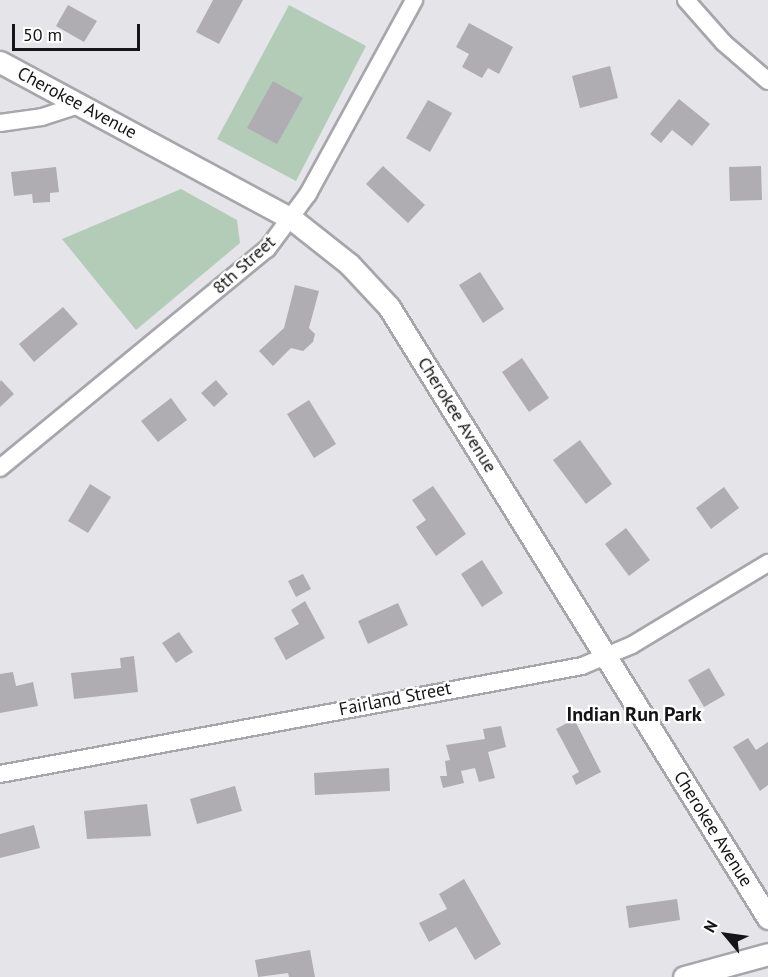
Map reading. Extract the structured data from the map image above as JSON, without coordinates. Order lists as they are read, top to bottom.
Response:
{
  "streets": {
    "street": ["Cherokee Avenue", "8th Street", "Fairland Street"]
  },
  "crossings": [
    ["Cherokee Avenue", "8th Street"],
    ["Cherokee Avenue", "Fairland Street"]
  ],
  "districts": ["Indian Run Park"],
  "scale_bar": "50 m",
  "north": "top left"
}
